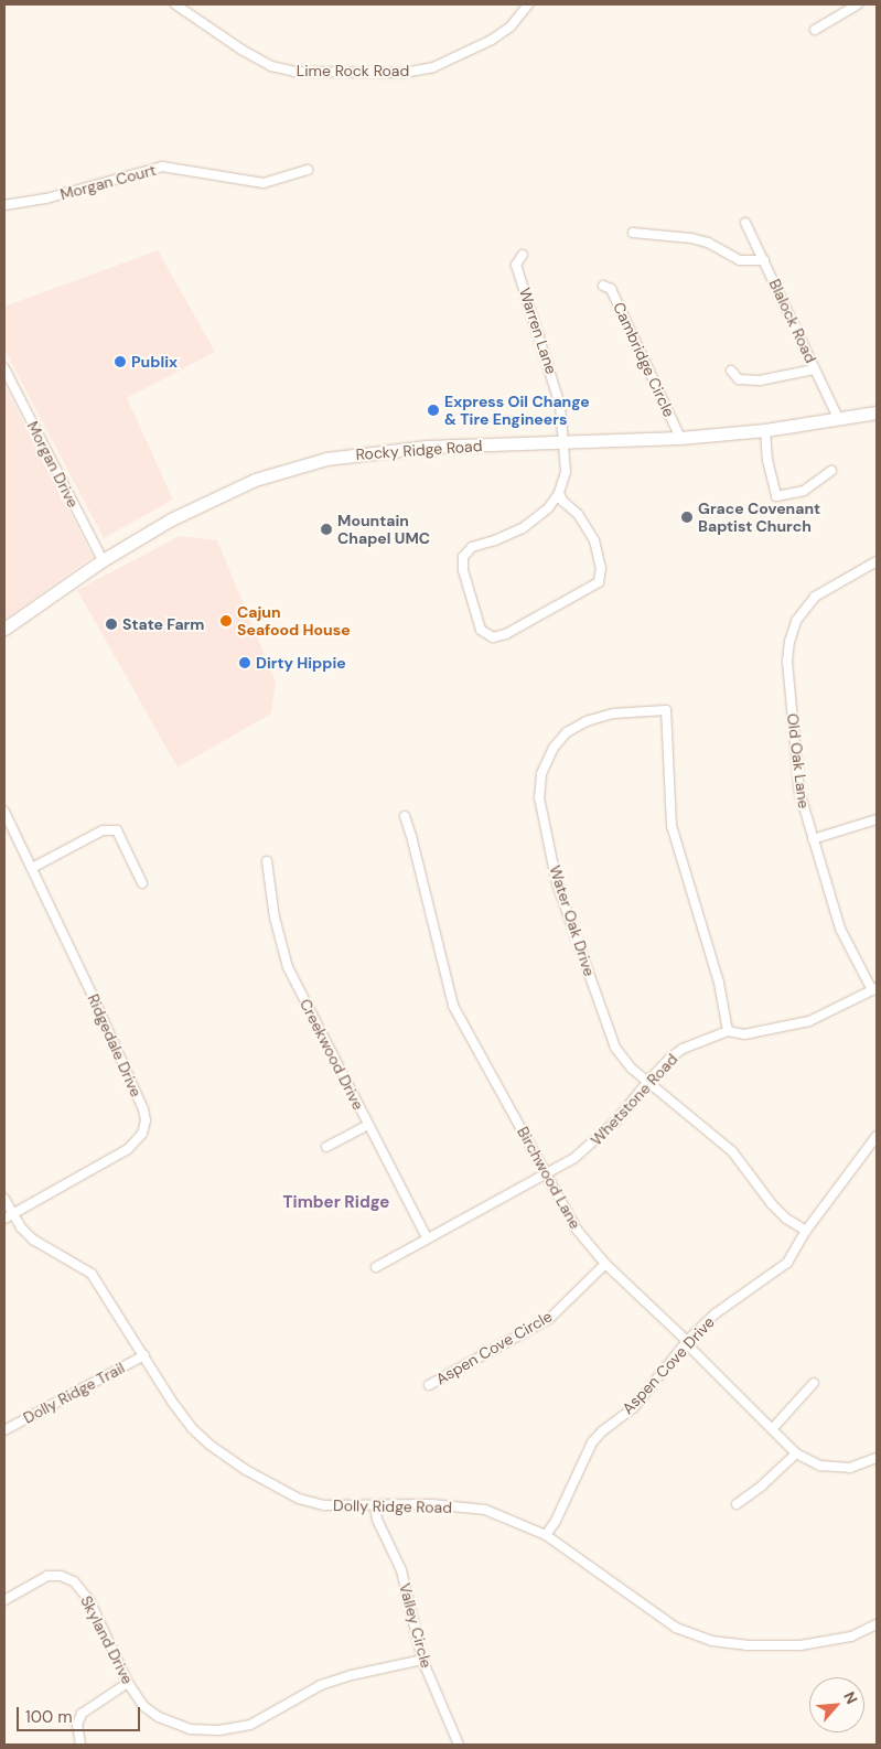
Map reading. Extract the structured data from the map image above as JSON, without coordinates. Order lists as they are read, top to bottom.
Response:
{
  "streets": {
    "main road": ["Rocky Ridge Road"],
    "street": [
      "Lime Rock Road",
      "Morgan Court",
      "Blalock Road",
      "Warren Lane",
      "Cambridge Circle",
      "Morgan Drive",
      "Old Oak Lane",
      "Water Oak Drive",
      "Ridgedale Drive",
      "Creekwood Drive",
      "Whetstone Road",
      "Birchwood Lane",
      "Aspen Cove Circle",
      "Aspen Cove Drive",
      "Dolly Ridge Trail",
      "Dolly Ridge Road",
      "Valley Circle",
      "Skyland Drive"
    ]
  },
  "crossings": [
    ["Blalock Road", "Rocky Ridge Road"],
    ["Warren Lane", "Rocky Ridge Road"],
    ["Cambridge Circle", "Rocky Ridge Road"],
    ["Rocky Ridge Road", "Morgan Drive"],
    ["Old Oak Lane", "Whetstone Road"],
    ["Water Oak Drive", "Whetstone Road"],
    ["Water Oak Drive", "Aspen Cove Drive"],
    ["Ridgedale Drive", "Dolly Ridge Road"],
    ["Creekwood Drive", "Whetstone Road"],
    ["Whetstone Road", "Birchwood Lane"],
    ["Birchwood Lane", "Aspen Cove Circle"],
    ["Birchwood Lane", "Aspen Cove Drive"],
    ["Aspen Cove Drive", "Dolly Ridge Road"],
    ["Dolly Ridge Trail", "Dolly Ridge Road"],
    ["Dolly Ridge Road", "Valley Circle"],
    ["Valley Circle", "Skyland Drive"]
  ],
  "districts": ["Timber Ridge"],
  "places": [
    "Publix",
    "Express Oil Change & Tire Engineers",
    "Grace Covenant Baptist Church",
    "Mountain Chapel UMC",
    "Cajun Seafood House",
    "State Farm",
    "Dirty Hippie"
  ],
  "scale_bar": "100 m",
  "north": "top right"
}
